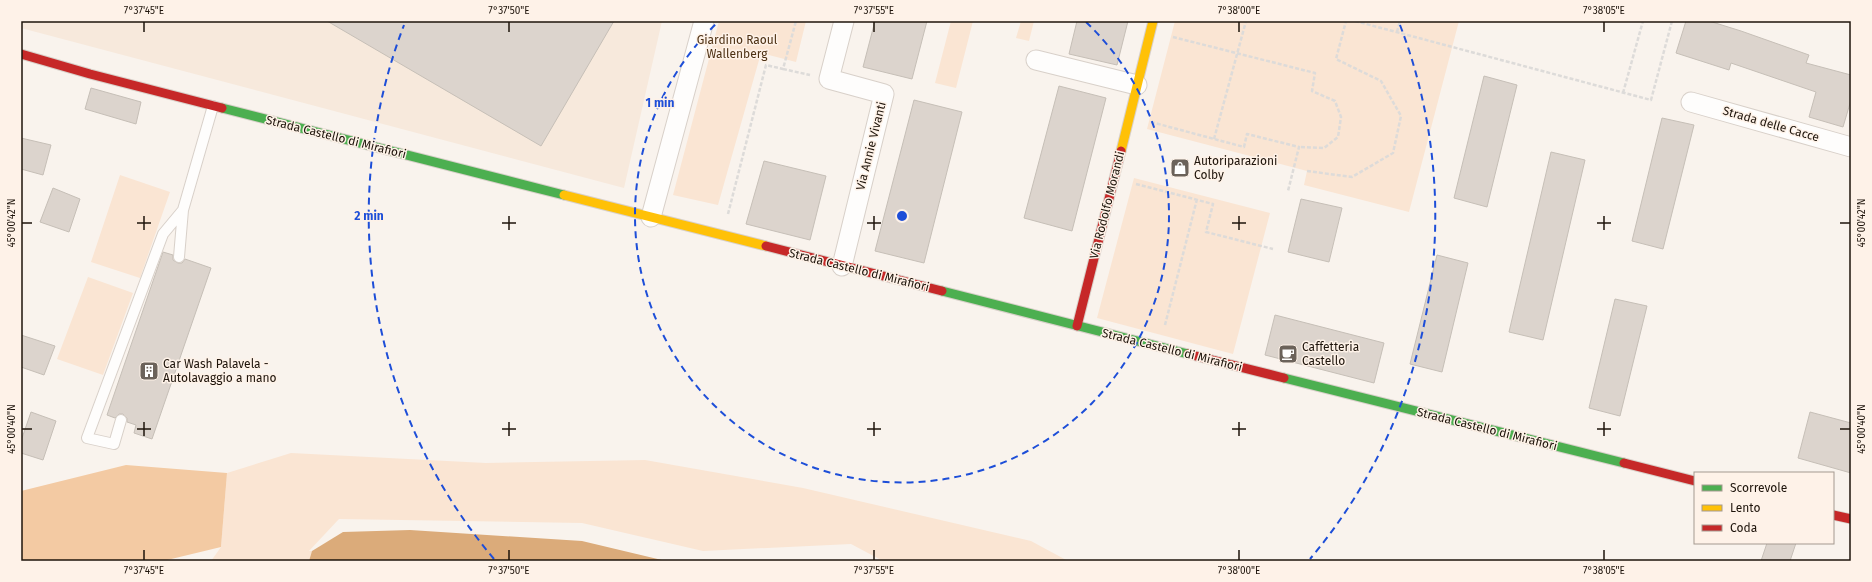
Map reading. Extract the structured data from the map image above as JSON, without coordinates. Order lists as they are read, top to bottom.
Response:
{
  "streets": {
    "street": [
      "Strada delle Cacce",
      "Strada Castello di Mirafiori",
      "Via Annie Vivanti",
      "Via Rodolfo Morandi"
    ]
  },
  "crossings": [
    ["Strada Castello di Mirafiori", "Via Annie Vivanti"],
    ["Strada Castello di Mirafiori", "Via Rodolfo Morandi"]
  ],
  "parks": ["Giardino Raoul Wallenberg"],
  "places": {
    "shop": ["Autoriparazioni Colby"],
    "cafe": ["Caffetteria Castello"],
    "building": ["Car Wash Palavela - Autolavaggio a mano"]
  },
  "legend": ["Scorrevole", "Lento", "Coda"],
  "coordinates": [
    "7°37'45\"E",
    "7°37'50\"E",
    "7°37'55\"E",
    "7°38'00\"E",
    "7°38'05\"E",
    "45°00'42\"N",
    "45°00'40\"N"
  ],
  "rings": ["1 min", "2 min"]
}
